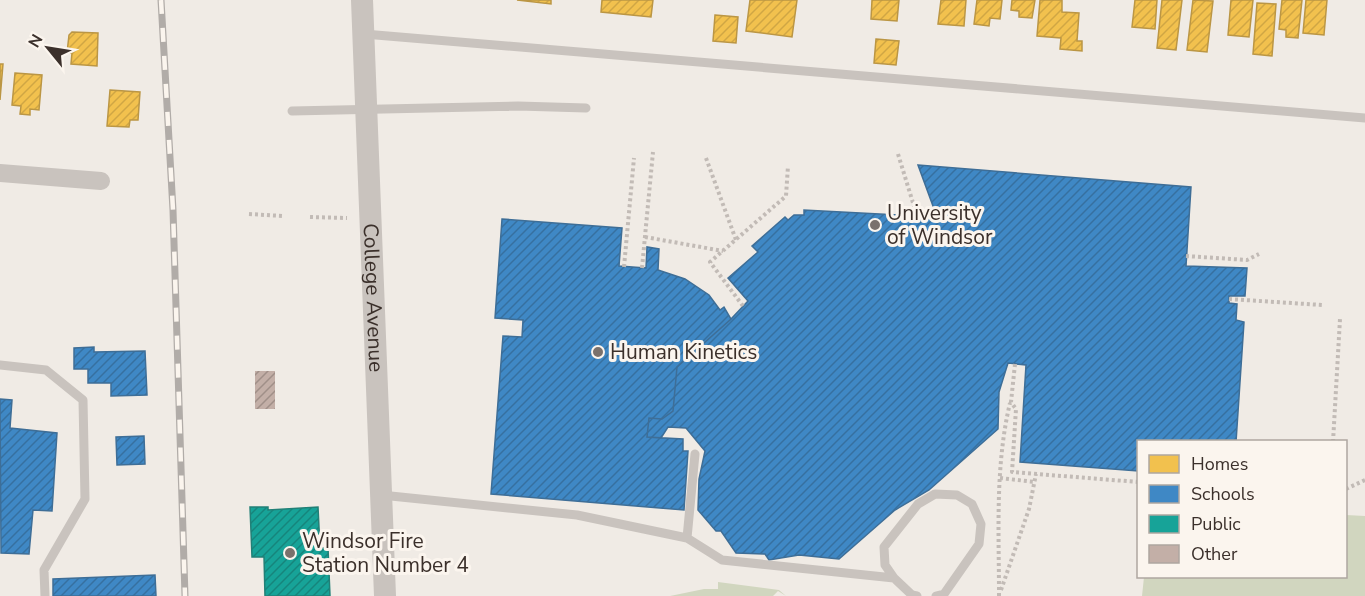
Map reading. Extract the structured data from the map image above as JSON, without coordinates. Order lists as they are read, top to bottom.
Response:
{
  "streets": {
    "street": ["College Avenue"]
  },
  "places": ["University of Windsor", "Human Kinetics", "Windsor Fire Station Number 4"],
  "legend": [
    "Homes",
    "Schools",
    "Public",
    "Other"
  ],
  "north": "top left"
}
